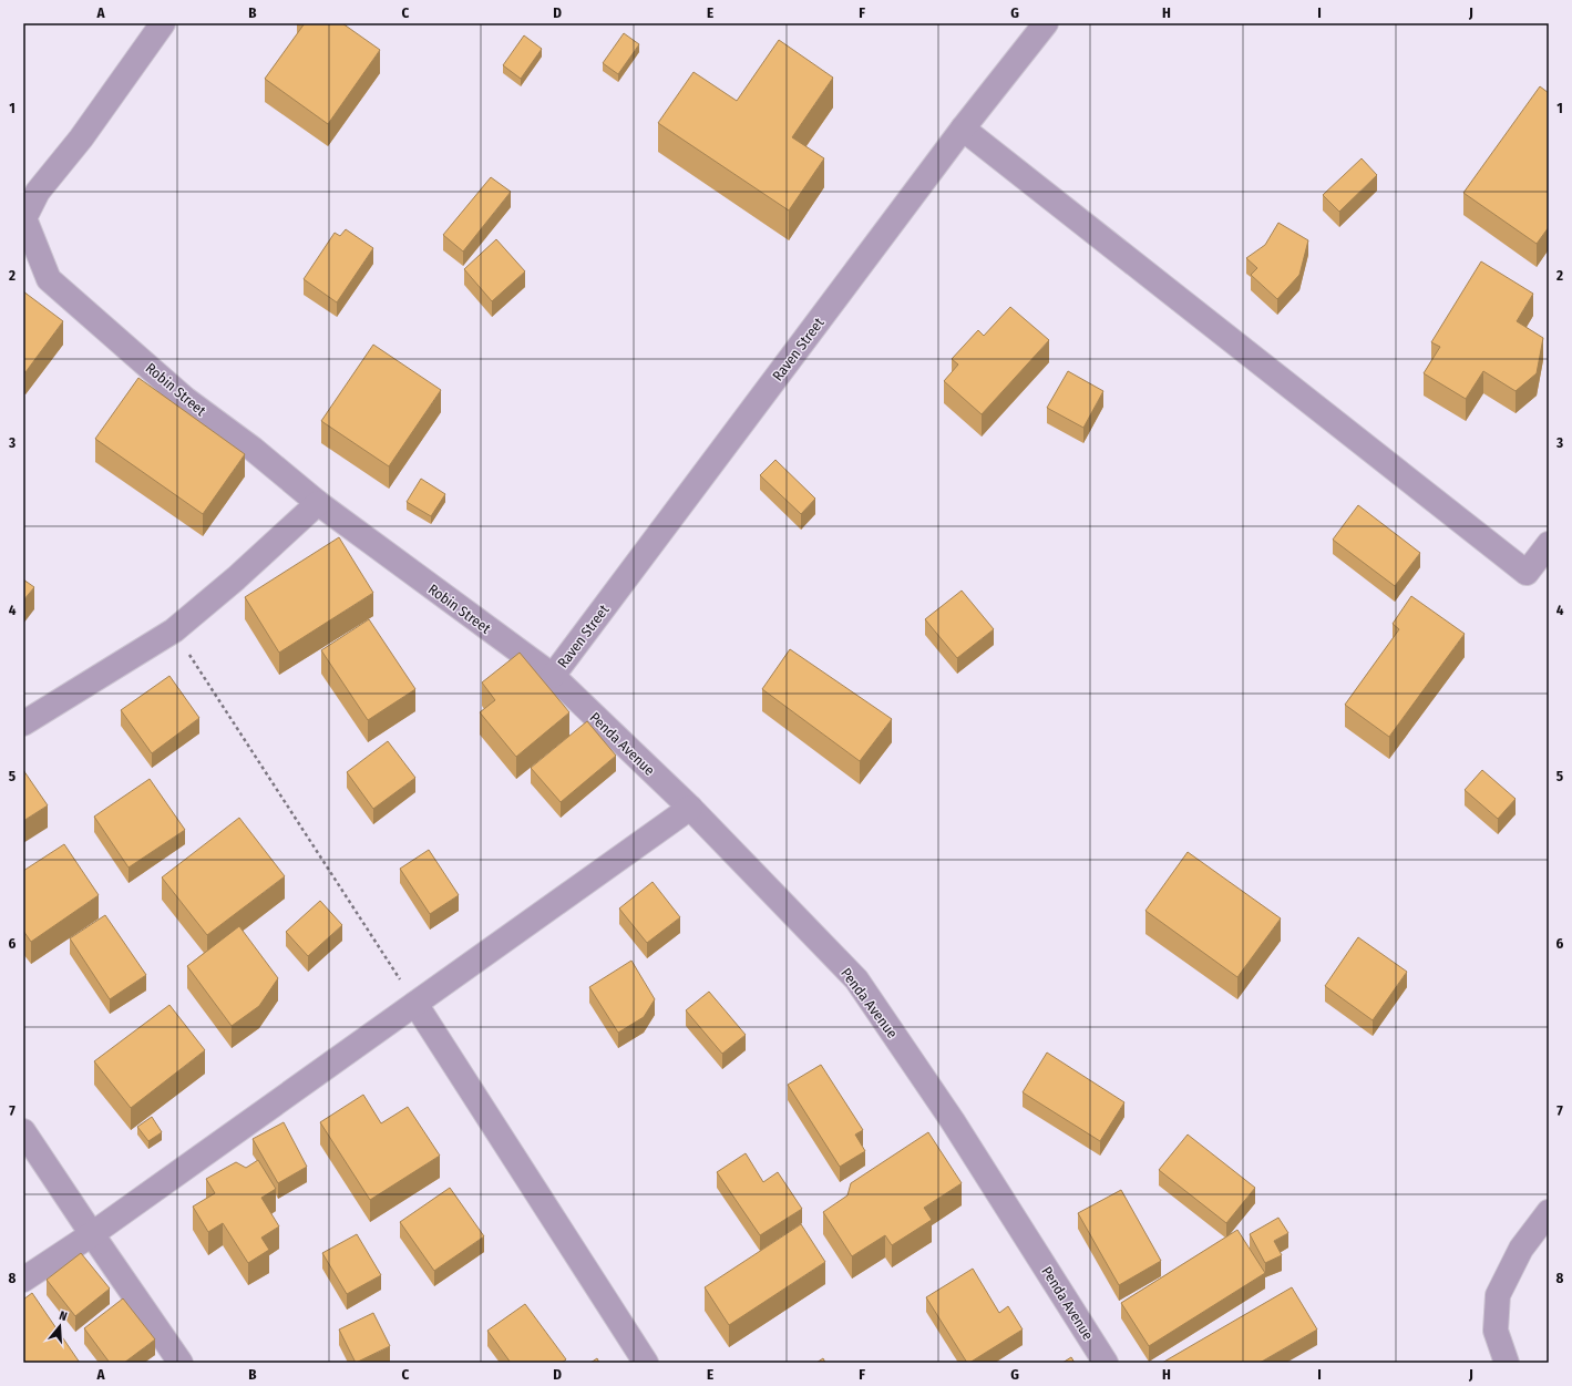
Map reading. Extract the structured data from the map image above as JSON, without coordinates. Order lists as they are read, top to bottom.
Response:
{
  "streets": {
    "street": ["Raven Street", "Robin Street", "Penda Avenue"]
  },
  "crossings": [
    ["Raven Street", "Robin Street"],
    ["Raven Street", "Penda Avenue"],
    ["Robin Street", "Penda Avenue"]
  ],
  "north": "top",
  "grid": {
    "columns": [
      "A",
      "B",
      "C",
      "D",
      "E",
      "F",
      "G",
      "H",
      "I",
      "J"
    ],
    "rows": [
      "1",
      "2",
      "3",
      "4",
      "5",
      "6",
      "7",
      "8"
    ]
  }
}
